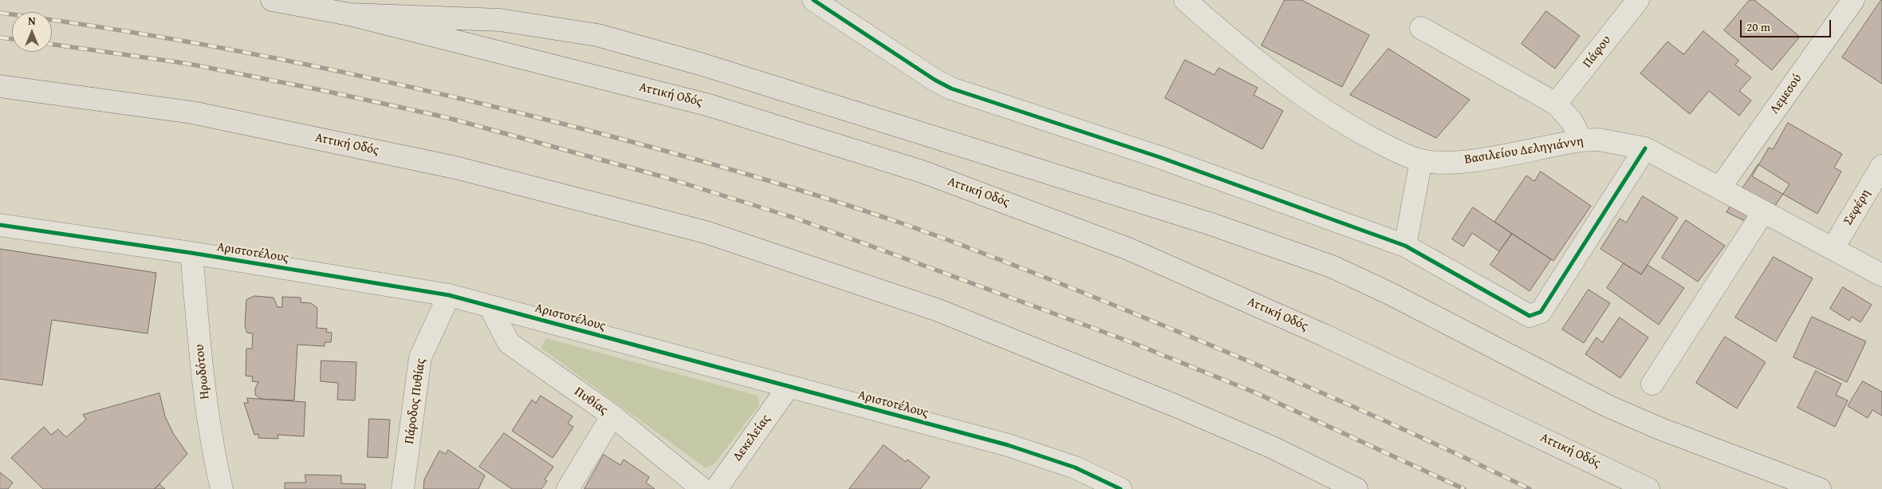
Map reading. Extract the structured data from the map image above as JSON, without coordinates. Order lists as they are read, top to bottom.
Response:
{
  "streets": {
    "highway": ["Αττική Οδός"],
    "street": [
      "Πάφου",
      "Λεμεσού",
      "Βασιλείου Δεληγιάννη",
      "Σεφέρη",
      "Αριστοτέλους",
      "Ηρωδότου",
      "Πάροδος Πυθίας",
      "Πυθίας",
      "Δεκελείας"
    ]
  },
  "crossings": [
    ["Λεμεσού", "Βασιλείου Δεληγιάννη"],
    ["Βασιλείου Δεληγιάννη", "Σεφέρη"],
    ["Αριστοτέλους", "Ηρωδότου"],
    ["Αριστοτέλους", "Πάροδος Πυθίας"],
    ["Αριστοτέλους", "Πυθίας"],
    ["Αριστοτέλους", "Δεκελείας"]
  ],
  "scale_bar": "20 m",
  "north": "top"
}
